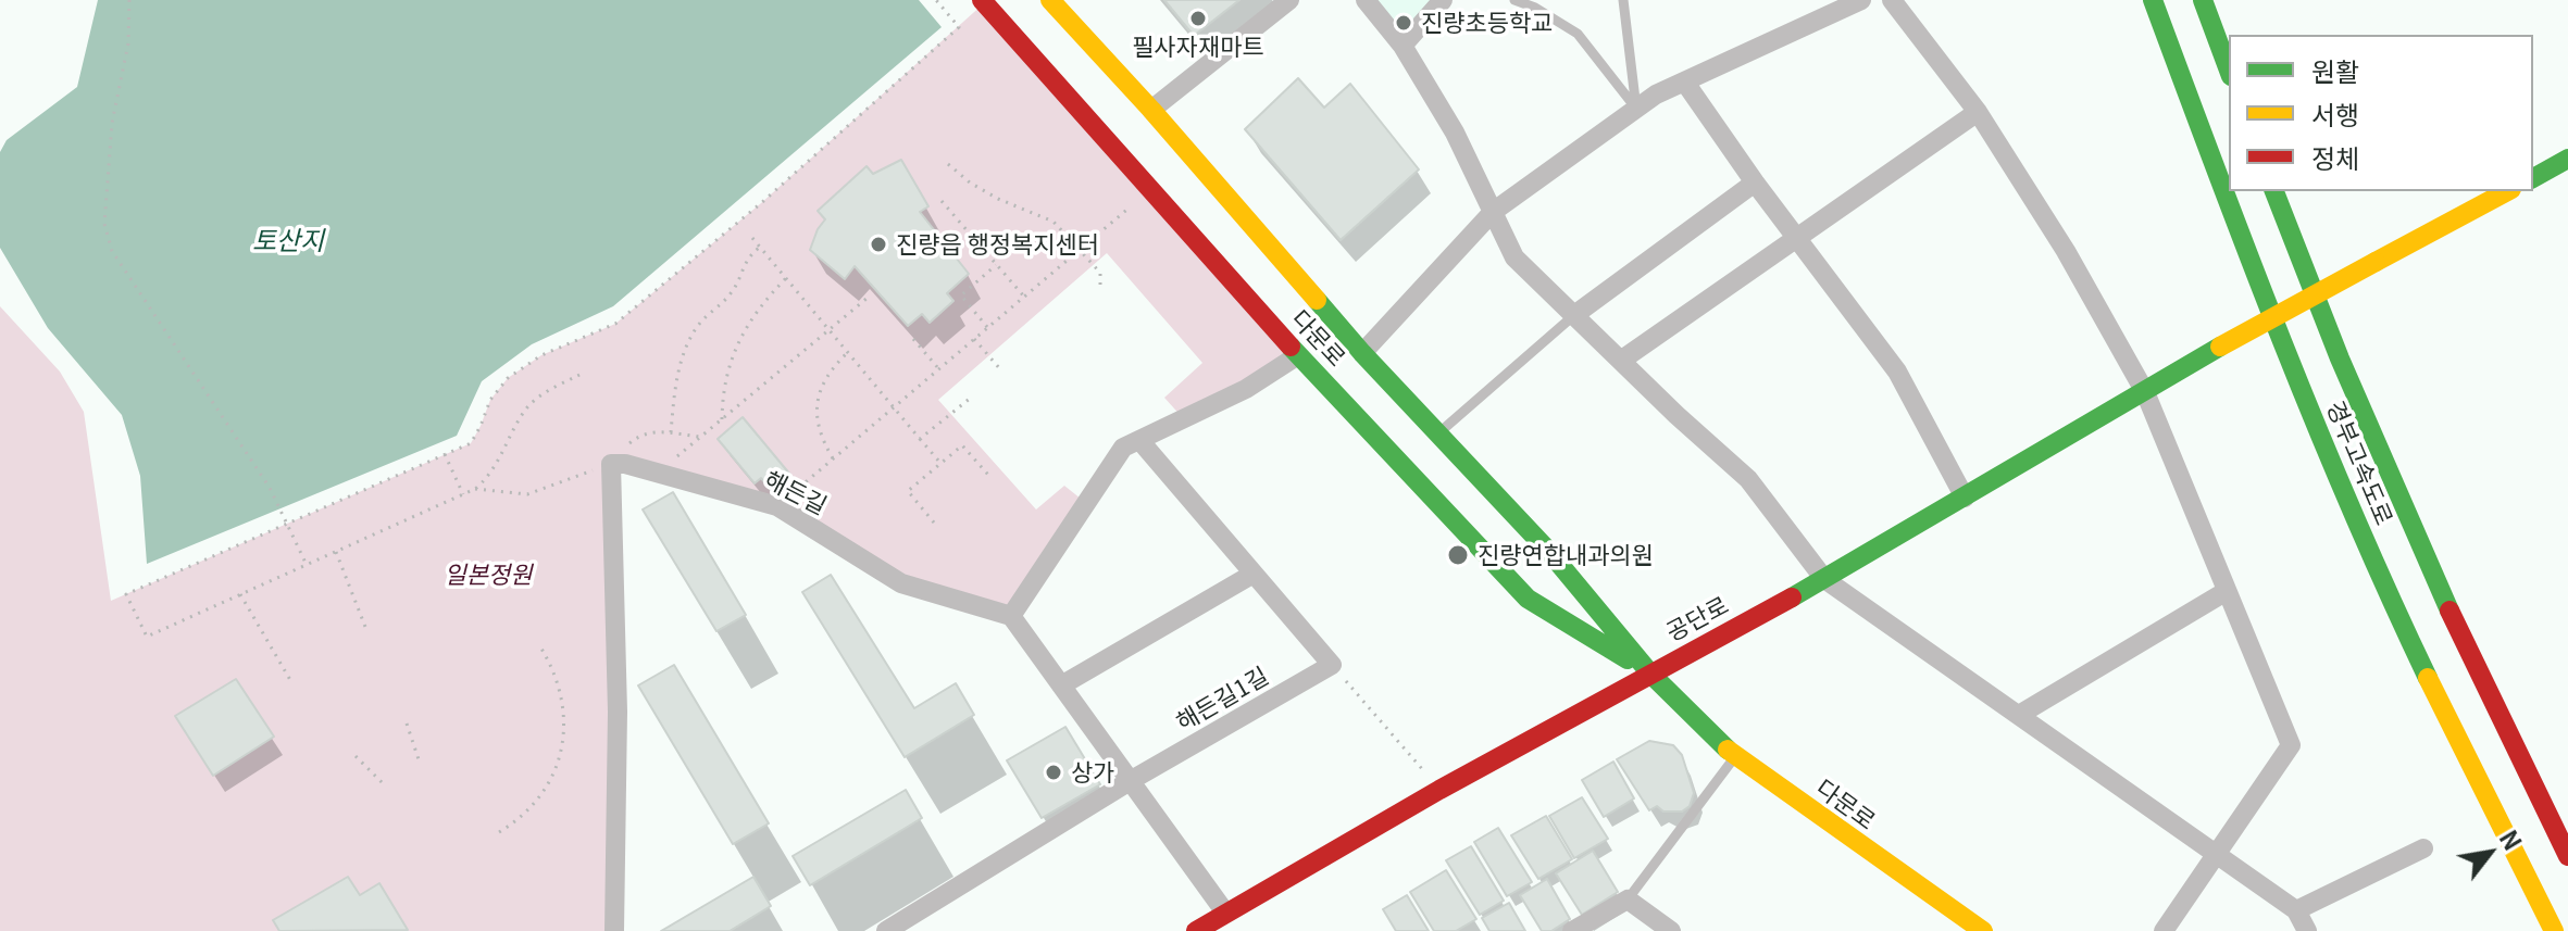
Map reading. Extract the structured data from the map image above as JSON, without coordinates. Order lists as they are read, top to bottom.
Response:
{
  "streets": {
    "main road": ["다문로", "경부고속도로", "공단로"],
    "street": ["해든길", "해든길1길"]
  },
  "crossings": [
    ["다문로", "공단로"]
  ],
  "water": ["토산지"],
  "parks": ["일본정원"],
  "places": [
    "필사자재마트",
    "진량초등학교",
    "진량읍 행정복지센터",
    "진량연합내과의원",
    "상가"
  ],
  "legend": ["원활", "서행", "정체"],
  "north": "top right"
}
